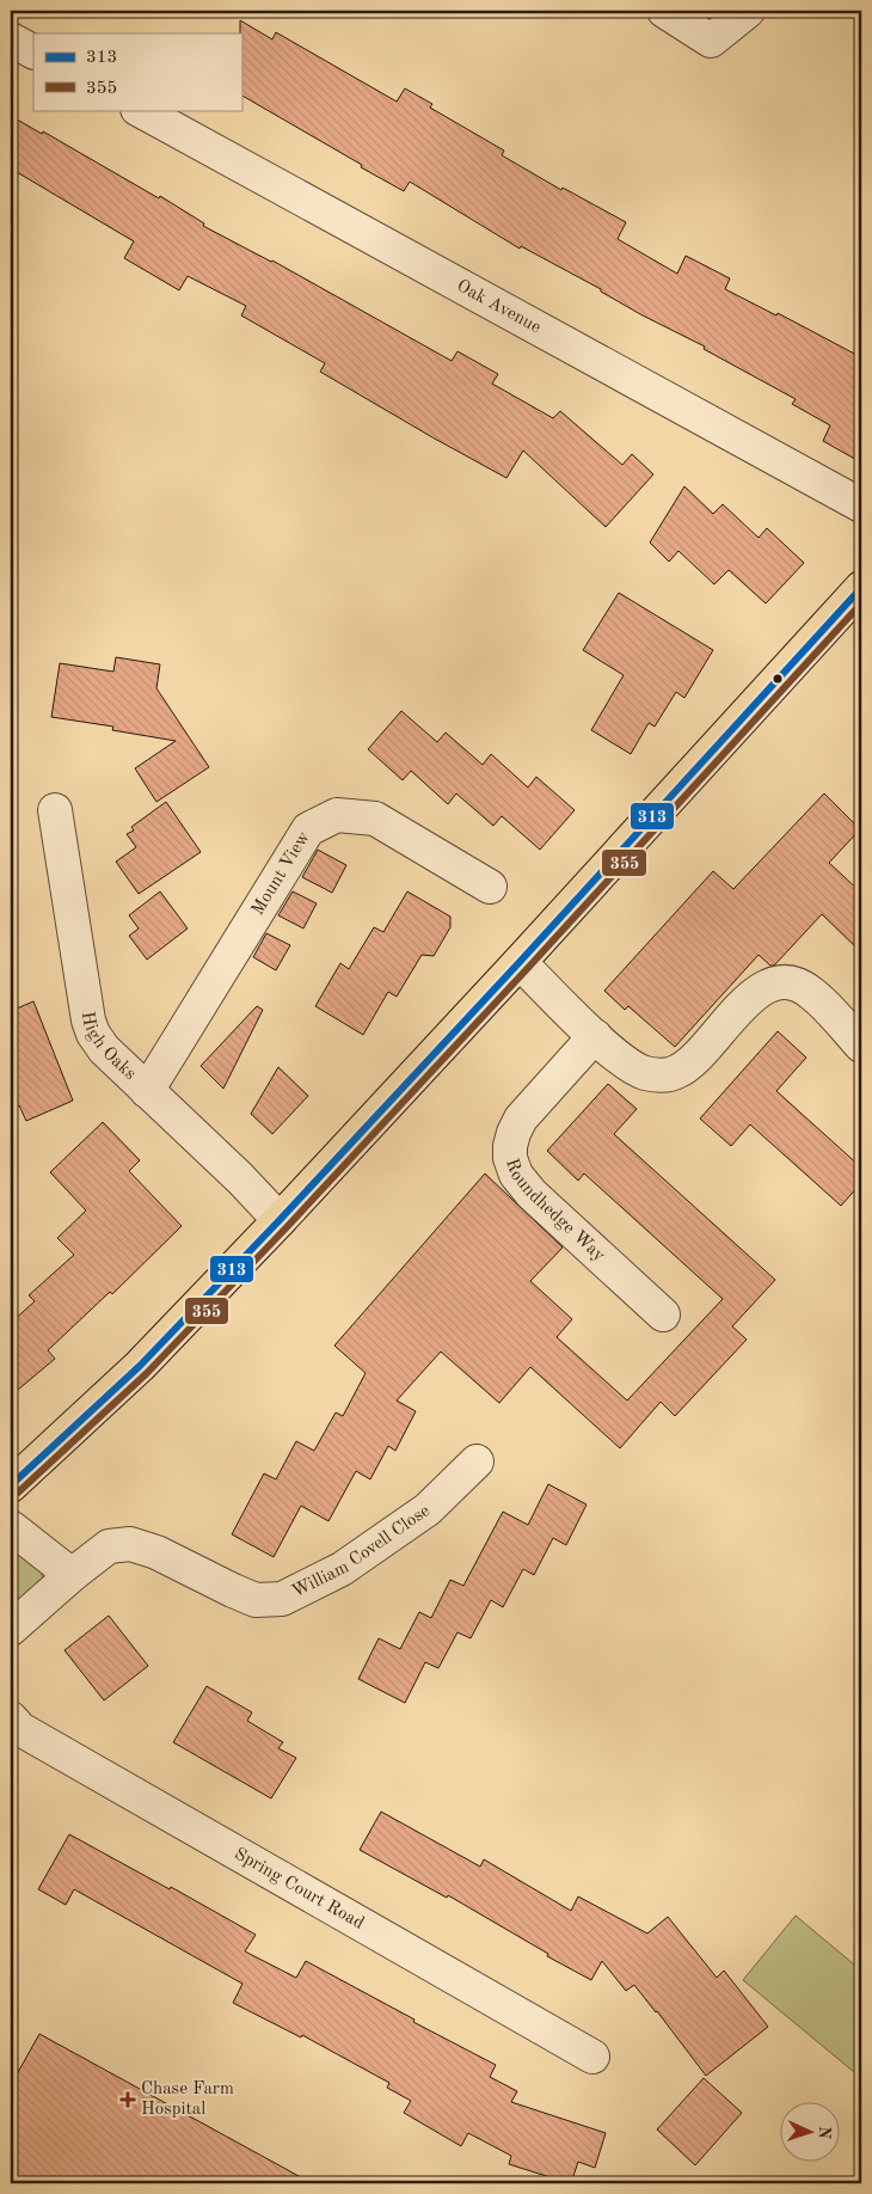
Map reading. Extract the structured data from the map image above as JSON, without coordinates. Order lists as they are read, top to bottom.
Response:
{
  "streets": {
    "street": [
      "Oak Avenue",
      "Mount View",
      "High Oaks",
      "Roundhedge Way",
      "William Covell Close",
      "Spring Court Road"
    ]
  },
  "crossings": [
    ["Mount View", "High Oaks"]
  ],
  "places": {
    "health": ["Chase Farm Hospital"]
  },
  "lines": ["transit line 313", "transit line 355"],
  "legend": ["313", "355"],
  "north": "right"
}
